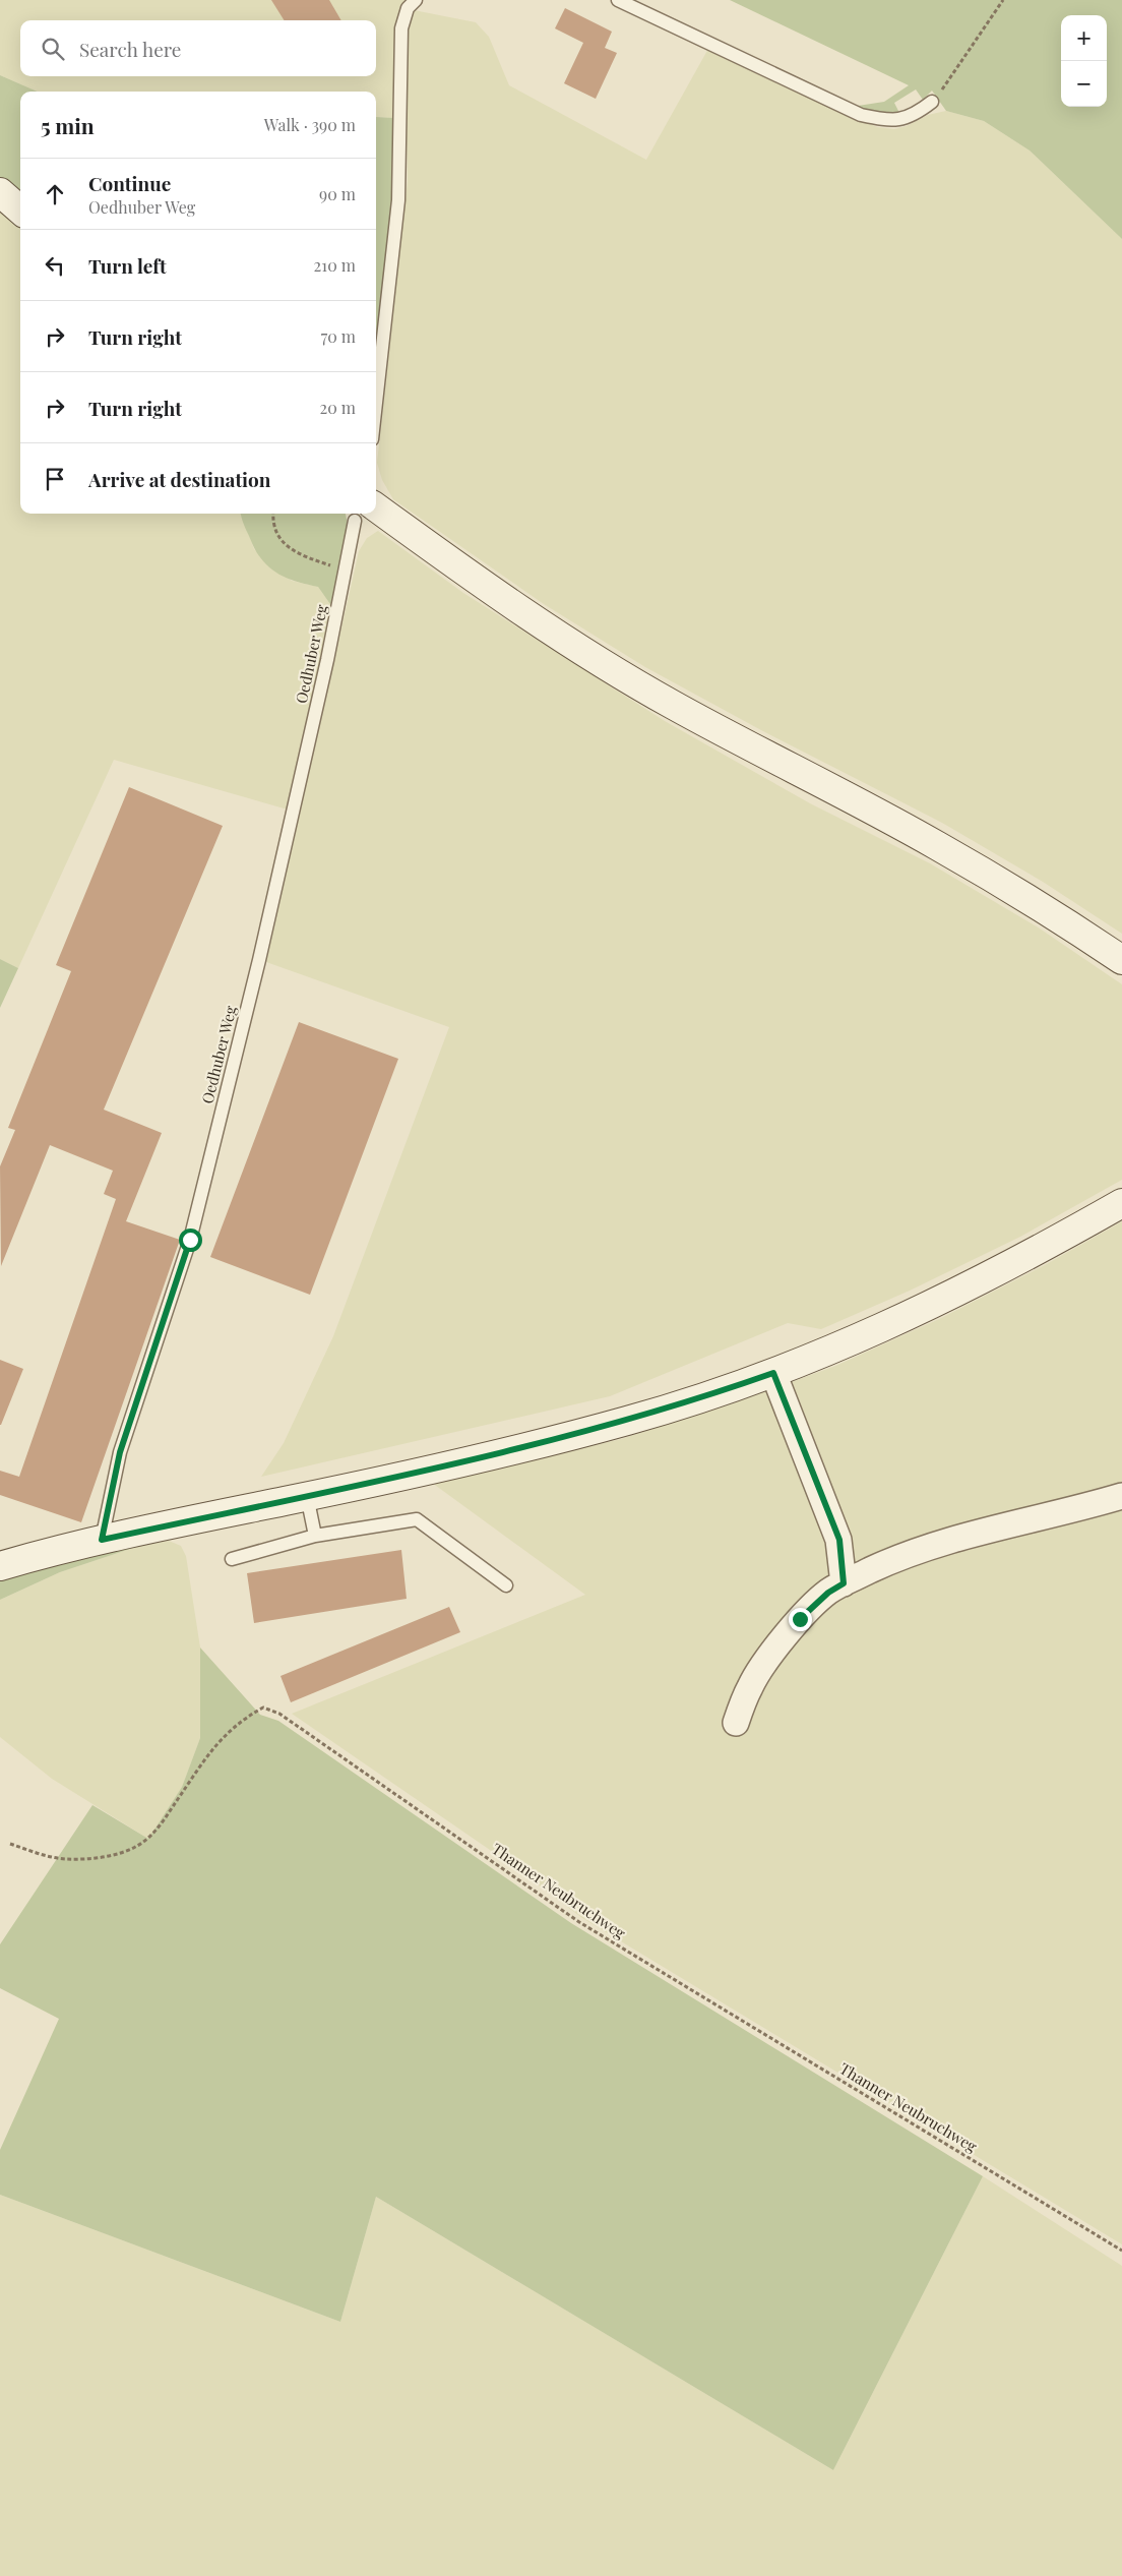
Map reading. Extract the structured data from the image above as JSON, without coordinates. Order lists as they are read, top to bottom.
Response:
{
  "streets": {
    "lane": ["Oedhuber Weg"],
    "path": ["Thanner Neubruchweg"]
  },
  "page": {
    "map_buttons": ["+", "−"],
    "search": "Search here",
    "heading": ["5 min", "Walk · 390 m"],
    "list": [
      ["Continue", "Oedhuber Weg", "90 m"],
      ["Turn left", "210 m"],
      ["Turn right", "70 m"],
      ["Turn right", "20 m"],
      "Arrive at destination"
    ]
  }
}
